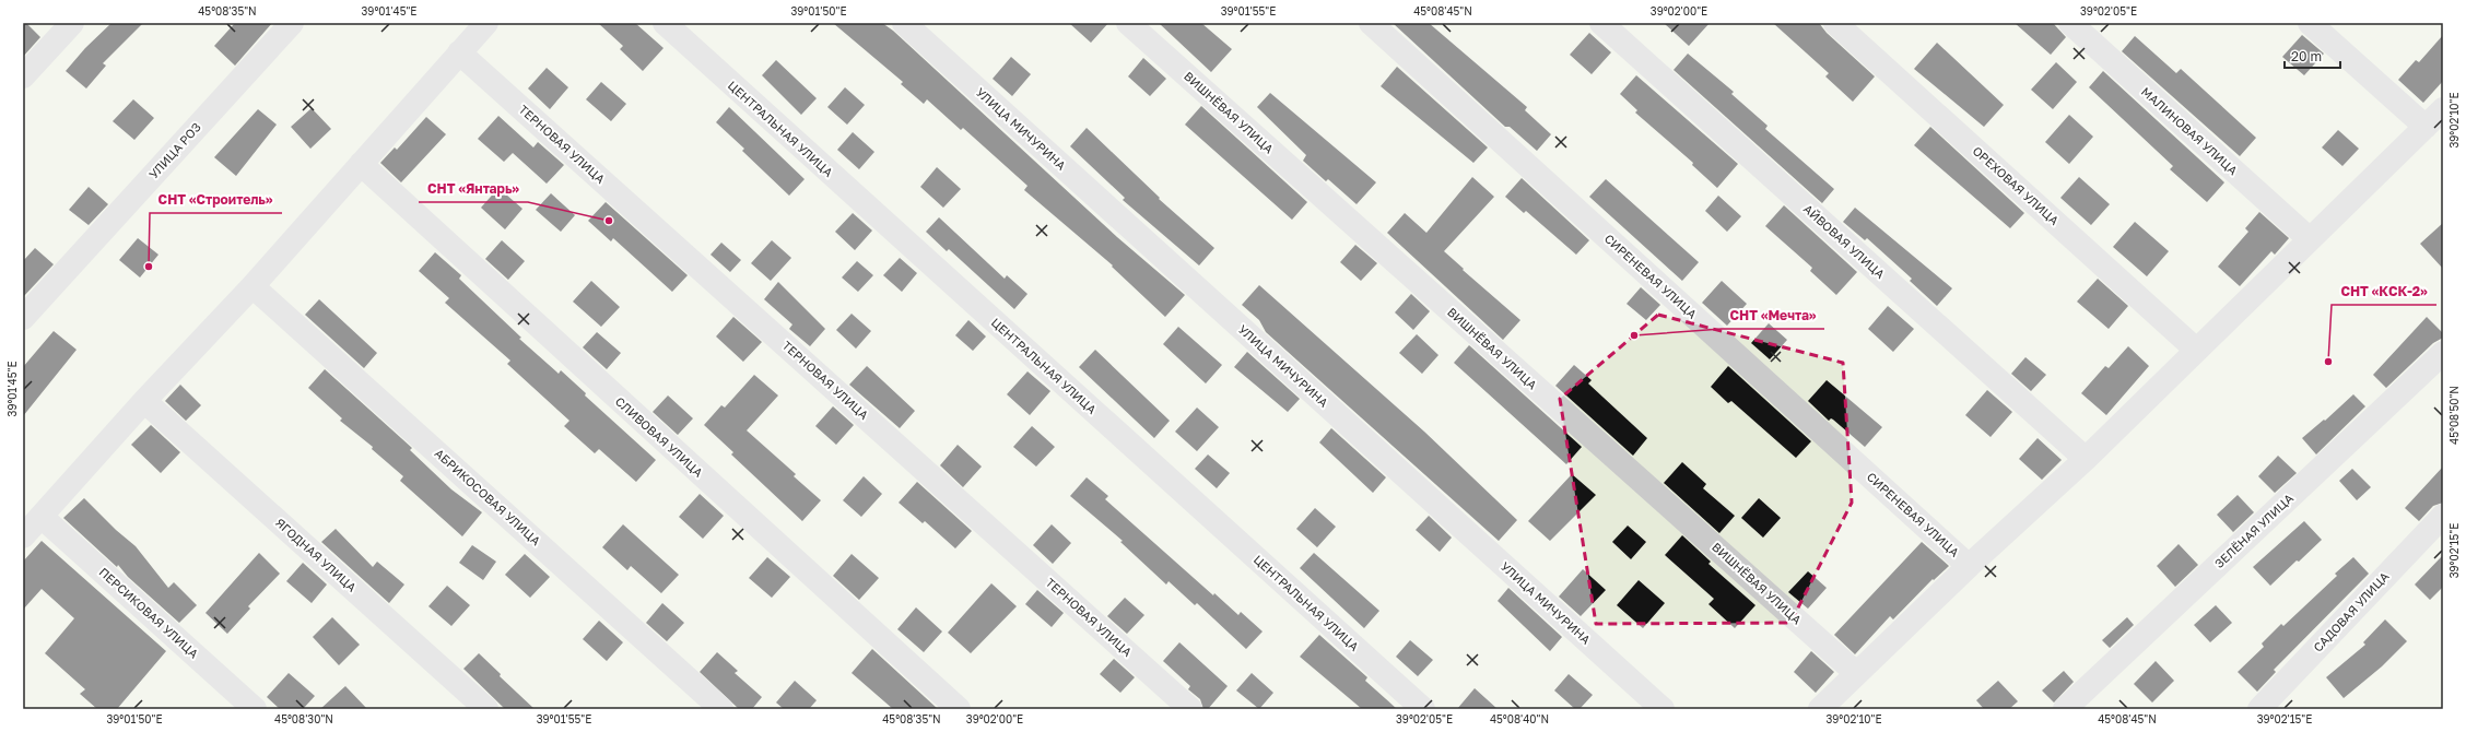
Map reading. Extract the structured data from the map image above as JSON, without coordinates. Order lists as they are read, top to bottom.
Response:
{
  "streets": {
    "street": [
      "ВИШНЁВАЯ УЛИЦА",
      "ЦЕНТРАЛЬНАЯ УЛИЦА",
      "УЛИЦА МИЧУРИНА",
      "МАЛИНОВАЯ УЛИЦА",
      "ТЕРНОВАЯ УЛИЦА",
      "УЛИЦА РОЗ",
      "ОРЕХОВАЯ УЛИЦА",
      "АЙВОВАЯ УЛИЦА",
      "СИРЕНЕВАЯ УЛИЦА",
      "СЛИВОВАЯ УЛИЦА",
      "АБРИКОСОВАЯ УЛИЦА",
      "ЗЕЛЁНАЯ УЛИЦА",
      "ЯГОДНАЯ УЛИЦА",
      "САДОВАЯ УЛИЦА",
      "ПЕРСИКОВАЯ УЛИЦА"
    ]
  },
  "places": [
    "СНТ «Янтарь»",
    "СНТ «Строитель»",
    "СНТ «Мечта»",
    "СНТ «КСК-2»"
  ],
  "scale_bar": "20 m",
  "coordinates": [
    "45°08'35\"N",
    "39°01'45\"E",
    "39°01'50\"E",
    "39°01'55\"E",
    "45°08'45\"N",
    "39°02'00\"E",
    "39°02'05\"E",
    "39°02'10\"E",
    "45°08'50\"N",
    "39°02'15\"E",
    "45°08'30\"N",
    "45°08'40\"N"
  ]
}
